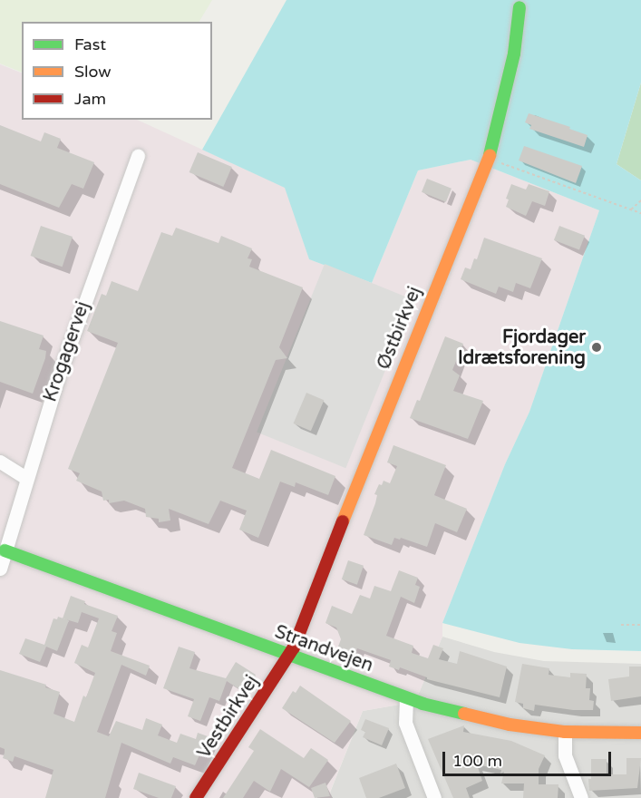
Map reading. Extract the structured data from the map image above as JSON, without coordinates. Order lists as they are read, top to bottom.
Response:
{
  "streets": {
    "street": [
      "Østbirkvej",
      "Krogagervej",
      "Strandvejen",
      "Vestbirkvej"
    ]
  },
  "crossings": [
    ["Østbirkvej", "Strandvejen"],
    ["Østbirkvej", "Vestbirkvej"],
    ["Krogagervej", "Strandvejen"],
    ["Strandvejen", "Vestbirkvej"]
  ],
  "places": ["Fjordager Idrætsforening"],
  "legend": ["Fast", "Slow", "Jam"],
  "scale_bar": "100 m"
}
